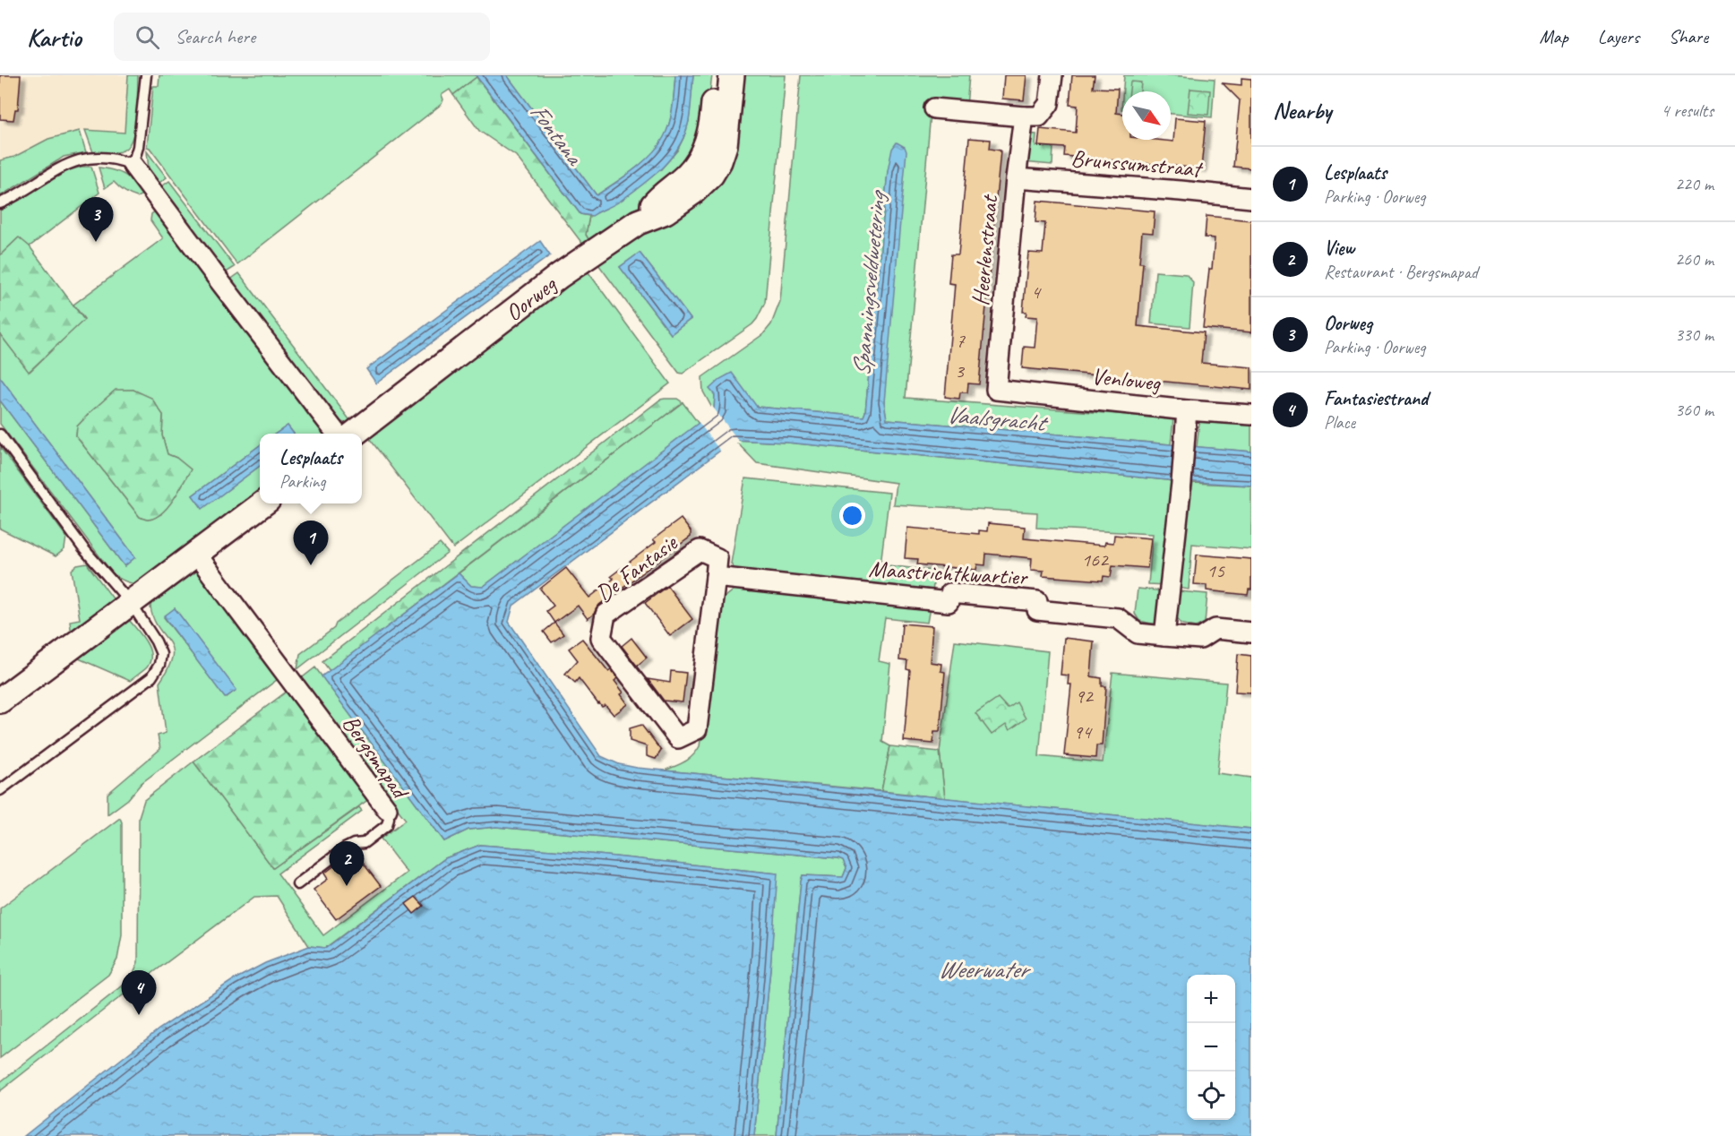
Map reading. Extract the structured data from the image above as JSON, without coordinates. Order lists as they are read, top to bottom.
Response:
{
  "streets": {
    "street": [
      "Brunssumstraat",
      "Heerlenstraat",
      "Oorweg",
      "Venloweg",
      "De Fantasie",
      "Maastrichtkwartier",
      "Bergsmapad"
    ]
  },
  "crossings": [
    ["Brunssumstraat", "Heerlenstraat"],
    ["Heerlenstraat", "Venloweg"],
    ["De Fantasie", "Maastrichtkwartier"]
  ],
  "water": [
    "Fontana",
    "Spanningsveldwetering",
    "Vaalsgracht",
    "Weerwater"
  ],
  "house_numbers": [
    "4",
    "7",
    "3",
    "162",
    "15",
    "92",
    "94"
  ],
  "north": "bottom right",
  "page": {
    "header": "Kartio",
    "search": "Search here",
    "nav": ["Map", "Layers", "Share"],
    "heading": ["Nearby", "4 results"],
    "list": [
      {
        "mark": "1",
        "name": "Lesplaats",
        "note": "Parking · Oorweg",
        "value": "220 m"
      },
      {
        "mark": "2",
        "name": "View",
        "note": "Restaurant · Bergsmapad",
        "value": "260 m"
      },
      {
        "mark": "3",
        "name": "Oorweg",
        "note": "Parking · Oorweg",
        "value": "330 m"
      },
      {
        "mark": "4",
        "name": "Fantasiestrand",
        "note": "Place",
        "value": "360 m"
      }
    ],
    "pins": [
      "3",
      "1",
      "2",
      "4"
    ],
    "popup": ["Lesplaats", "Parking"],
    "map_buttons": ["+", "−"]
  }
}
